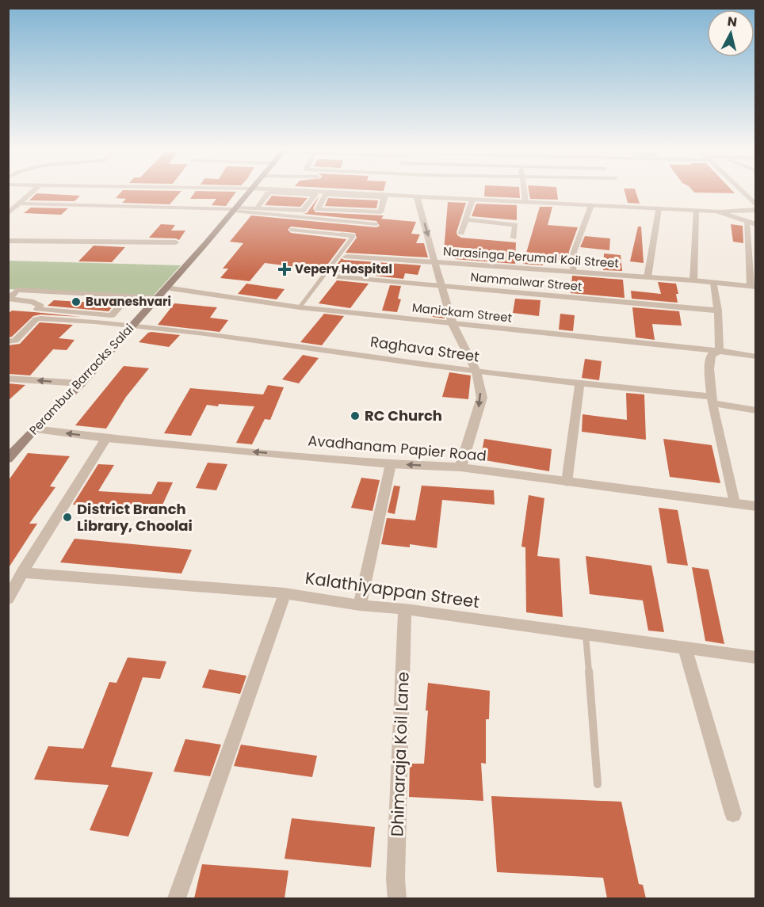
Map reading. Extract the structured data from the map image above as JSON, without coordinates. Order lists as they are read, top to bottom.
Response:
{
  "streets": {
    "main road": ["Perambur Barracks Salai"],
    "street": [
      "Narasinga Perumal Koil Street",
      "Nammalwar Street",
      "Manickam Street",
      "Raghava Street",
      "Avadhanam Papier Road",
      "Kalathiyappan Street",
      "Dhimaraja Koil Lane"
    ]
  },
  "crossings": [
    ["Manickam Street", "Perambur Barracks Salai"],
    ["Raghava Street", "Perambur Barracks Salai"],
    ["Perambur Barracks Salai", "Avadhanam Papier Road"],
    ["Kalathiyappan Street", "Dhimaraja Koil Lane"]
  ],
  "one_way": ["Avadhanam Papier Road"],
  "places": {
    "health": ["Vepery Hospital"],
    "other": ["Buvaneshvari", "RC Church", "District Branch Library, Choolai"]
  },
  "north": "top"
}
